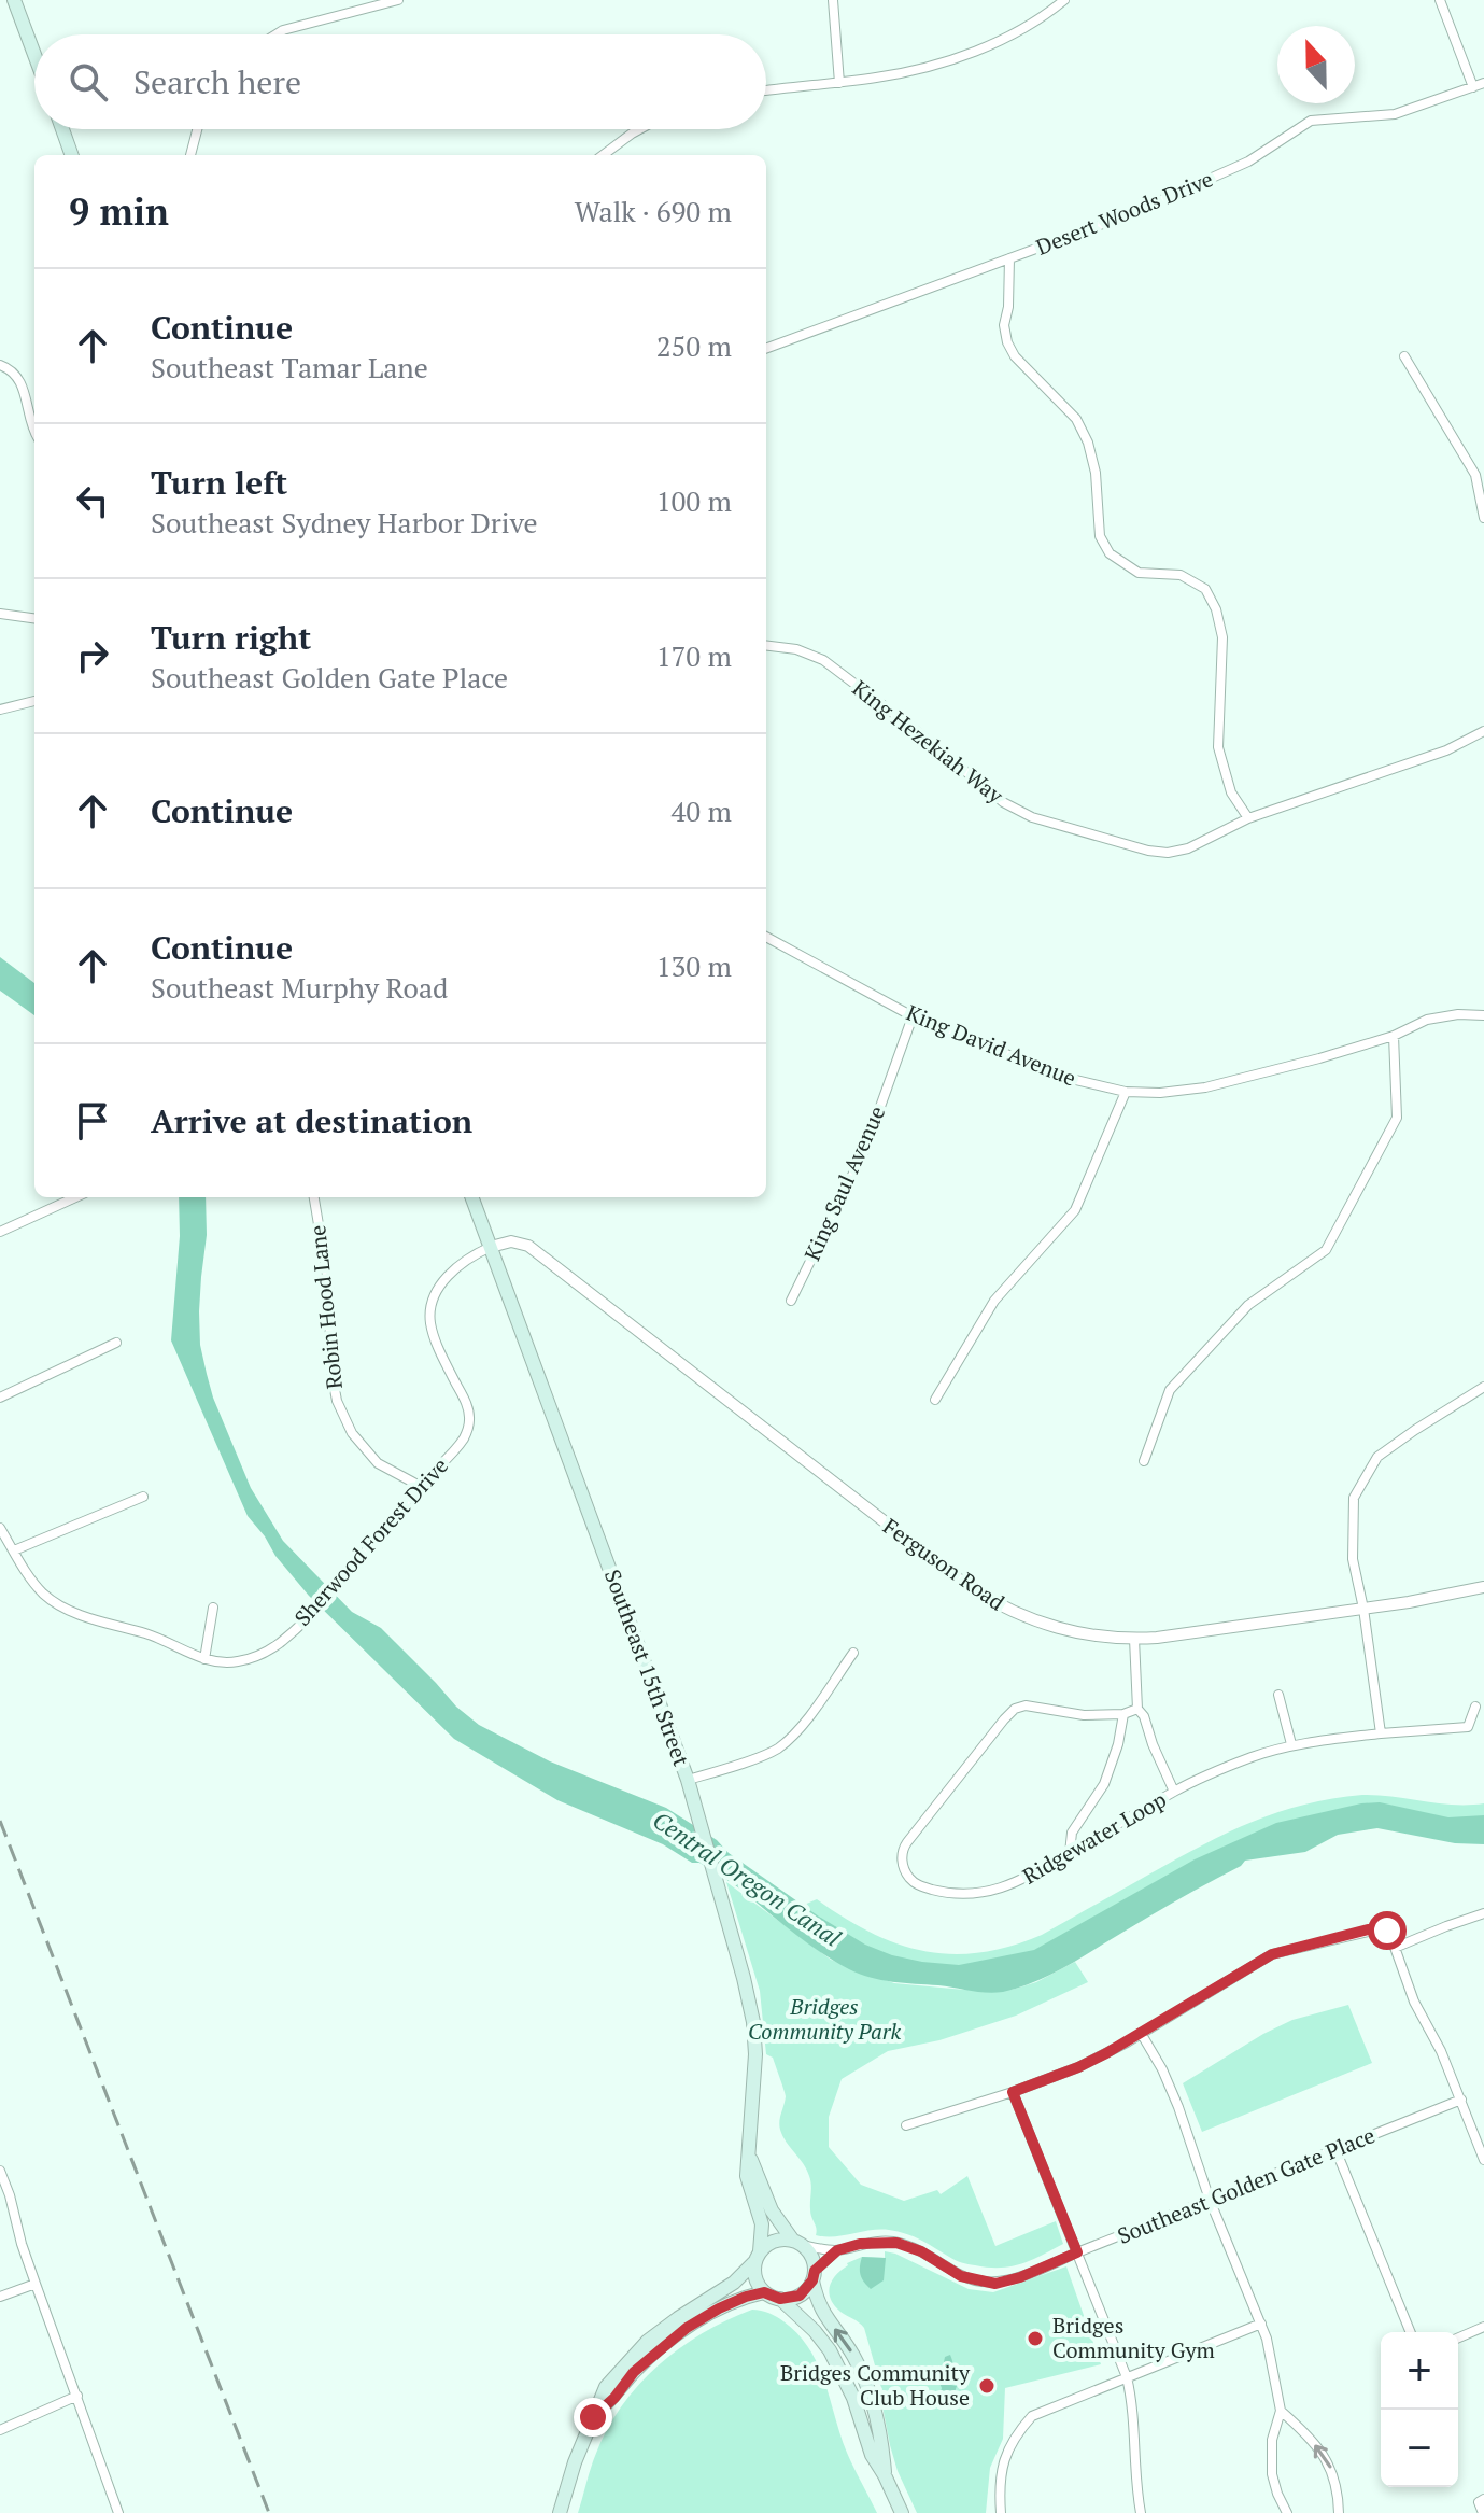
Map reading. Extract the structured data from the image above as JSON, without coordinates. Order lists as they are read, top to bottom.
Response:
{
  "streets": {
    "main road": ["Southeast 15th Street"],
    "street": [
      "Desert Woods Drive",
      "King Hezekiah Way",
      "King David Avenue",
      "King Saul Avenue",
      "Robin Hood Lane",
      "Sherwood Forest Drive",
      "Ferguson Road",
      "Ridgewater Loop",
      "Southeast Golden Gate Place"
    ]
  },
  "crossings": [
    ["King David Avenue", "King Saul Avenue"],
    ["Robin Hood Lane", "Sherwood Forest Drive"],
    ["Sherwood Forest Drive", "Ferguson Road"],
    ["Sherwood Forest Drive", "Southeast 15th Street"],
    ["Ferguson Road", "Southeast 15th Street"],
    ["Southeast 15th Street", "Southeast Golden Gate Place"]
  ],
  "water": ["Central Oregon Canal"],
  "parks": ["Bridges Community Park"],
  "places": ["Bridges Community Gym", "Bridges Community Club House"],
  "north": "top",
  "page": {
    "search": "Search here",
    "heading": ["9 min", "Walk · 690 m"],
    "list": [
      ["Continue", "Southeast Tamar Lane", "250 m"],
      ["Turn left", "Southeast Sydney Harbor Drive", "100 m"],
      ["Turn right", "Southeast Golden Gate Place", "170 m"],
      ["Continue", "40 m"],
      ["Continue", "Southeast Murphy Road", "130 m"],
      "Arrive at destination"
    ],
    "map_buttons": ["+", "−"]
  }
}
